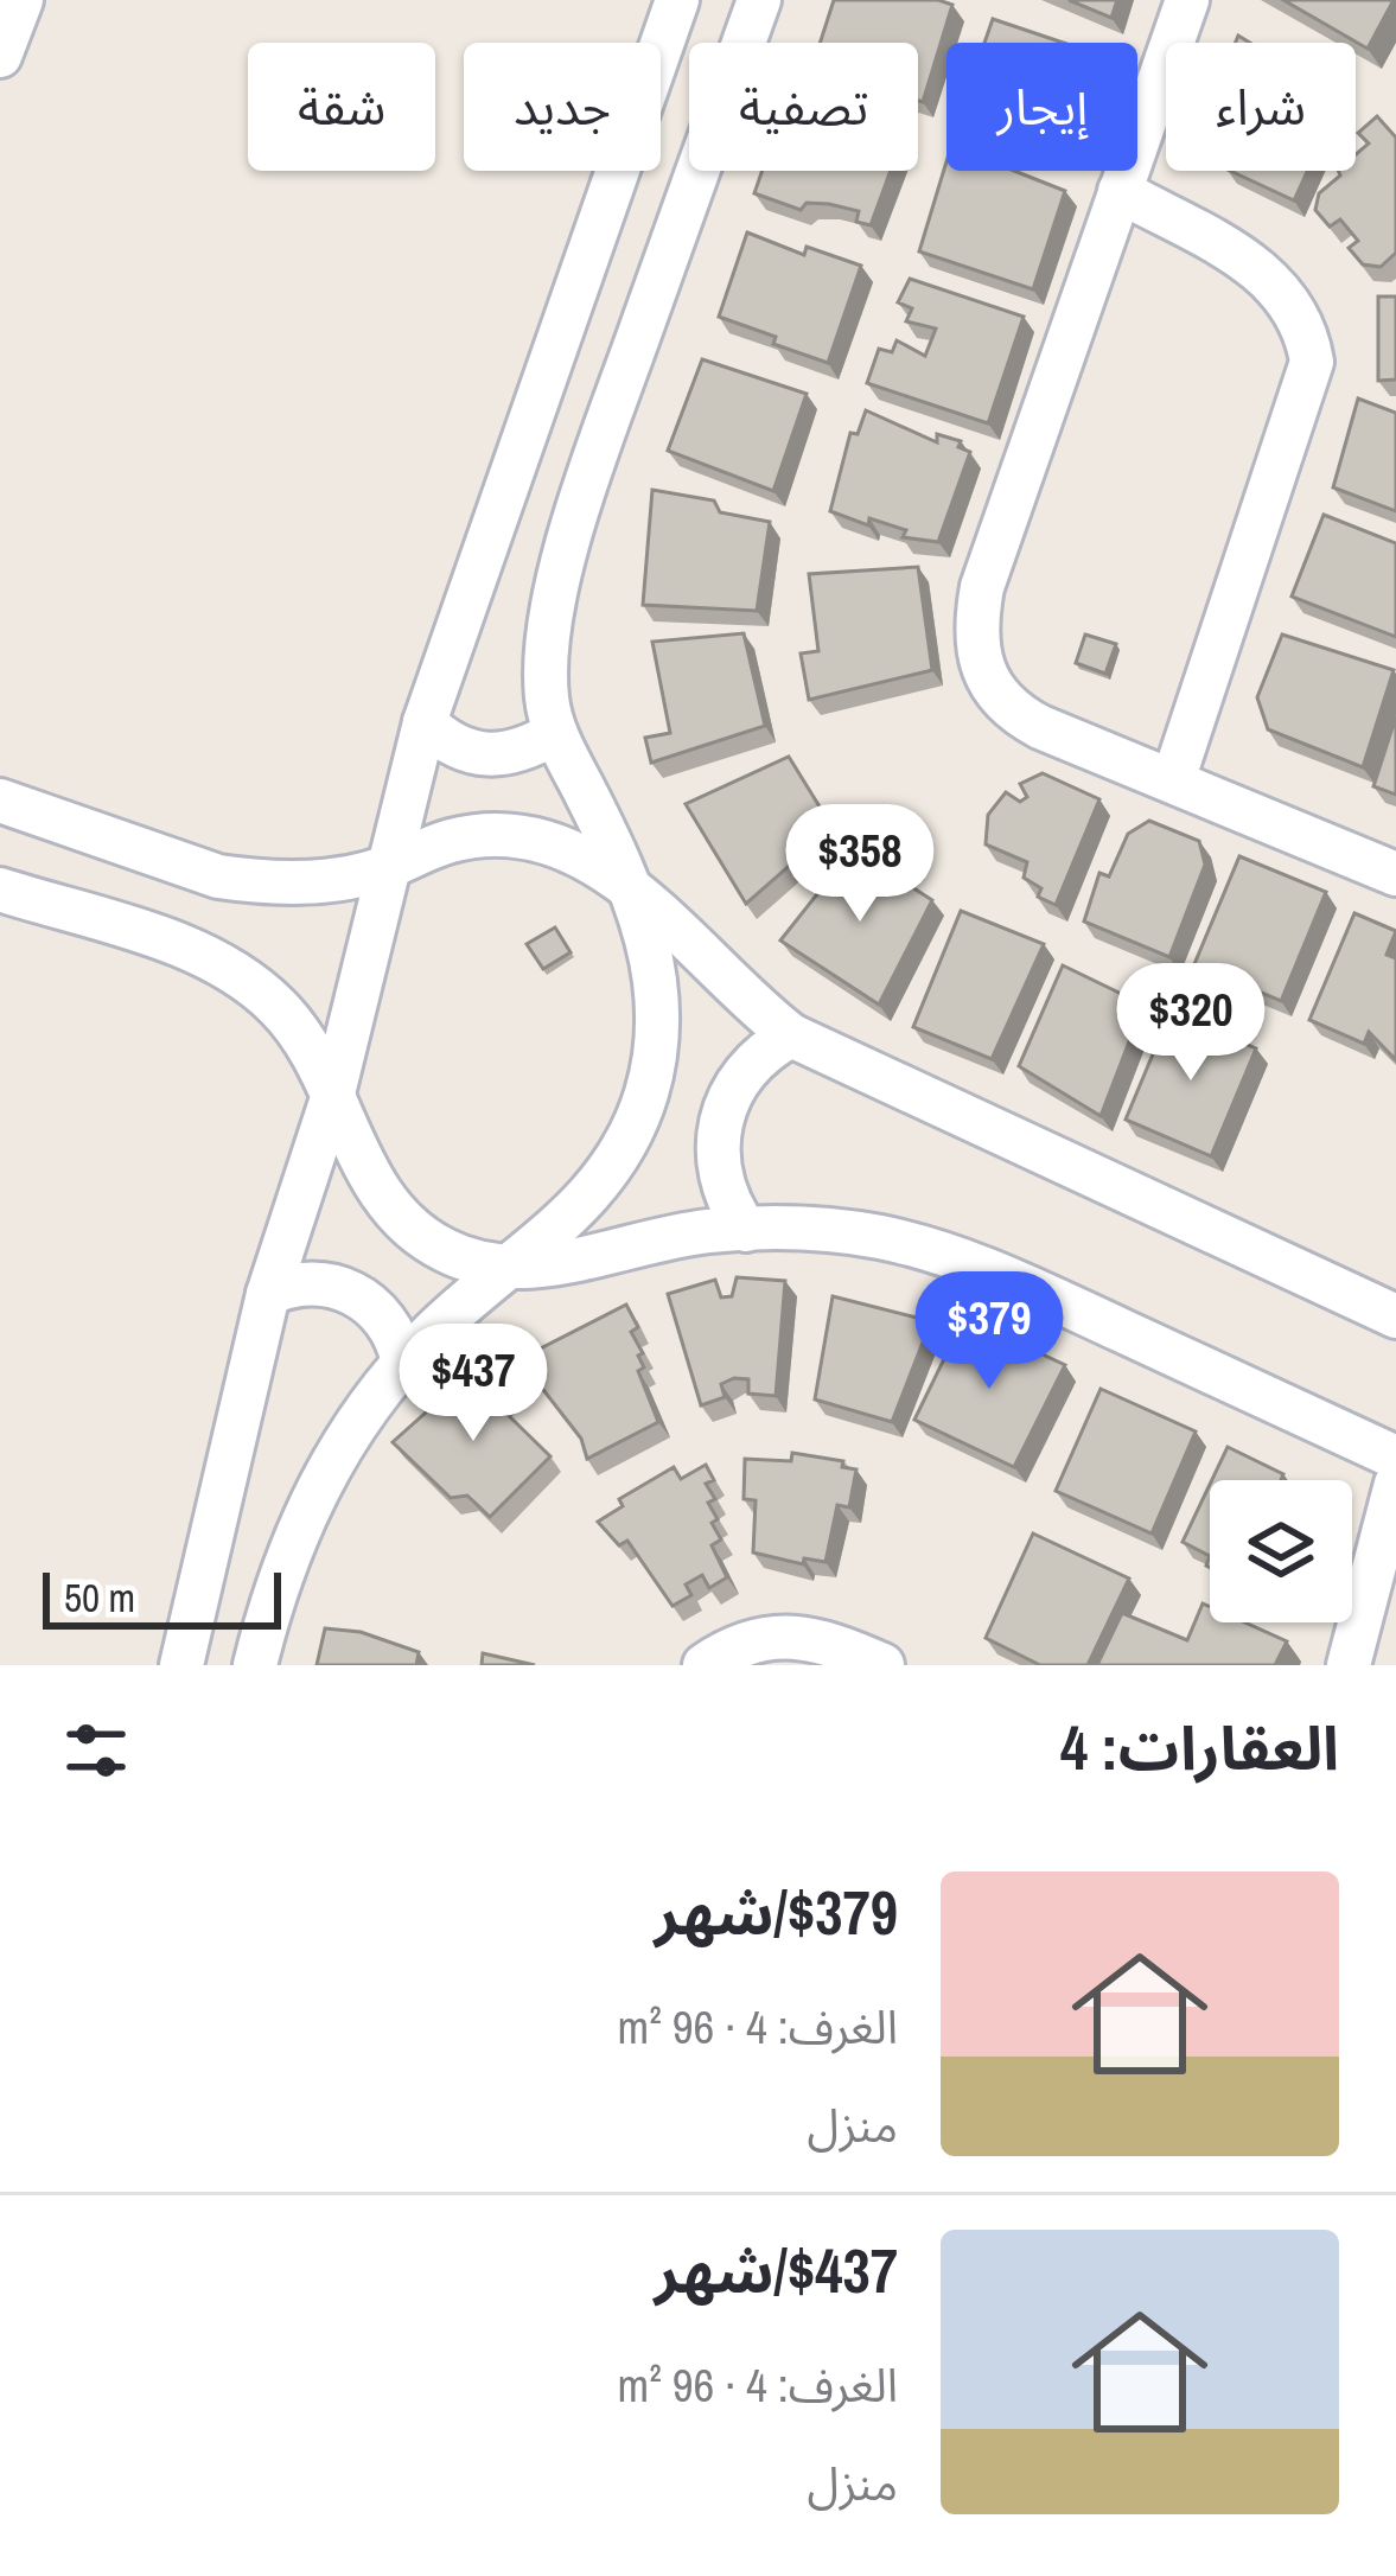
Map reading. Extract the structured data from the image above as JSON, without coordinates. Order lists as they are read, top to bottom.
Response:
{
  "scale_bar": "50 m",
  "page": {
    "chip": [
      "شراء",
      "إيجار",
      "تصفية",
      "جديد",
      "شقة"
    ],
    "price": [
      "$358",
      "$320",
      "$379",
      "$437"
    ],
    "scale": "50 m",
    "heading": "العقارات: 4",
    "list": [
      {
        "name": "$379/شهر",
        "note": "الغرف: 4 · 96 m² · منزل"
      },
      {
        "name": "$437/شهر",
        "note": "الغرف: 4 · 96 m² · منزل"
      }
    ]
  }
}
